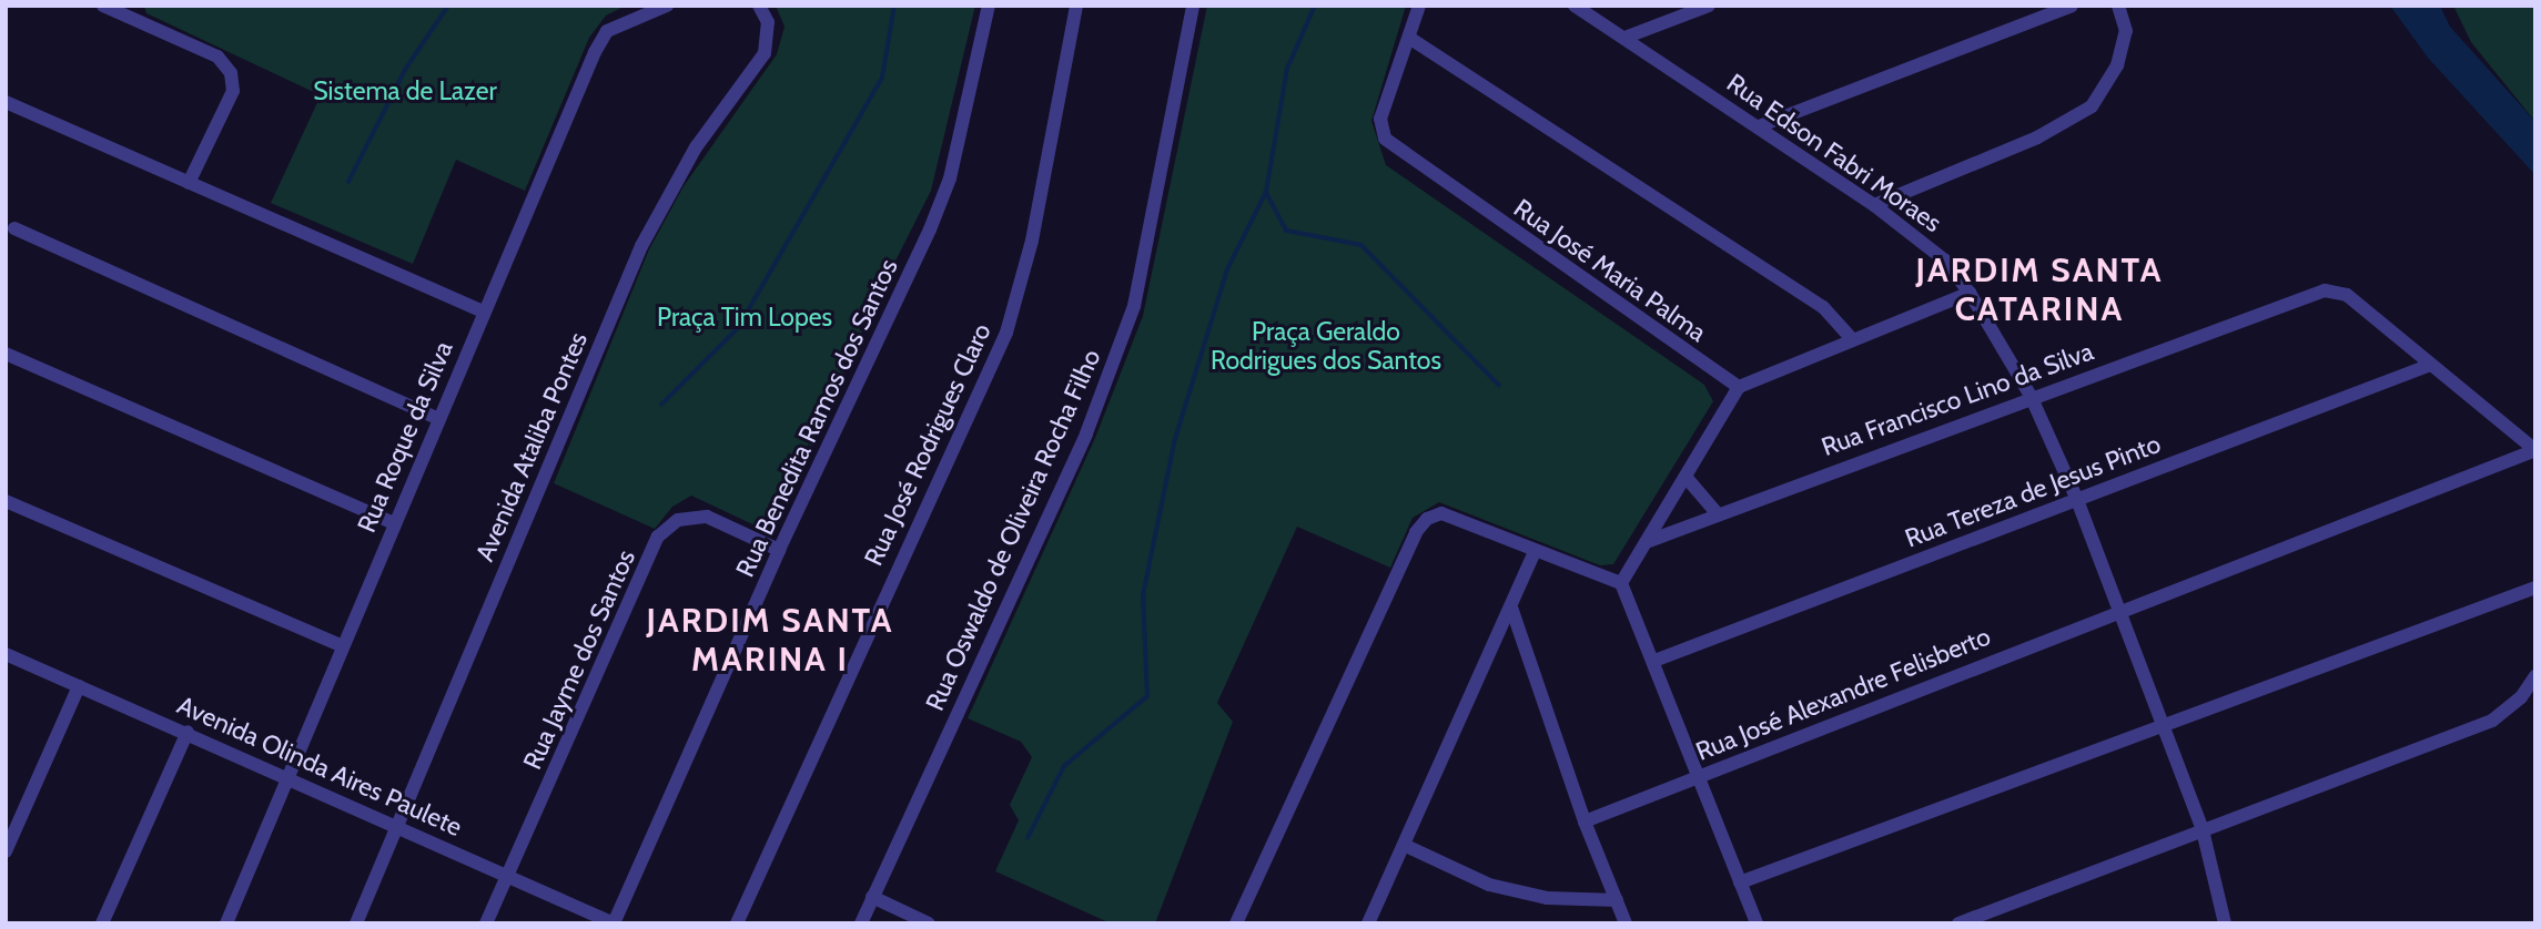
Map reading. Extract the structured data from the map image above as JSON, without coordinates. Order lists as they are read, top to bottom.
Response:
{
  "streets": {
    "street": [
      "Rua Edson Fabri Moraes",
      "Rua José Maria Palma",
      "Rua Francisco Lino da Silva",
      "Rua Benedita Ramos dos Santos",
      "Rua Roque da Silva",
      "Rua José Rodrigues Claro",
      "Avenida Ataliba Pontes",
      "Rua Tereza de Jesus Pinto",
      "Rua Oswaldo de Oliveira Rocha Filho",
      "Rua Jayme dos Santos",
      "Rua José Alexandre Felisberto",
      "Avenida Olinda Aires Paulete"
    ]
  },
  "crossings": [
    ["Rua Edson Fabri Moraes", "Rua Francisco Lino da Silva"],
    ["Rua Edson Fabri Moraes", "Rua Tereza de Jesus Pinto"],
    ["Rua Edson Fabri Moraes", "Rua José Alexandre Felisberto"],
    ["Rua Francisco Lino da Silva", "Rua Tereza de Jesus Pinto"],
    ["Rua Benedita Ramos dos Santos", "Rua Jayme dos Santos"],
    ["Rua Benedita Ramos dos Santos", "Avenida Olinda Aires Paulete"],
    ["Rua Roque da Silva", "Avenida Olinda Aires Paulete"],
    ["Avenida Ataliba Pontes", "Avenida Olinda Aires Paulete"],
    ["Rua Jayme dos Santos", "Avenida Olinda Aires Paulete"]
  ],
  "districts": ["JARDIM SANTA CATARINA", "JARDIM SANTA MARINA I"],
  "parks": ["Sistema de Lazer", "Praça Tim Lopes", "Praça Geraldo Rodrigues dos Santos"]
}
